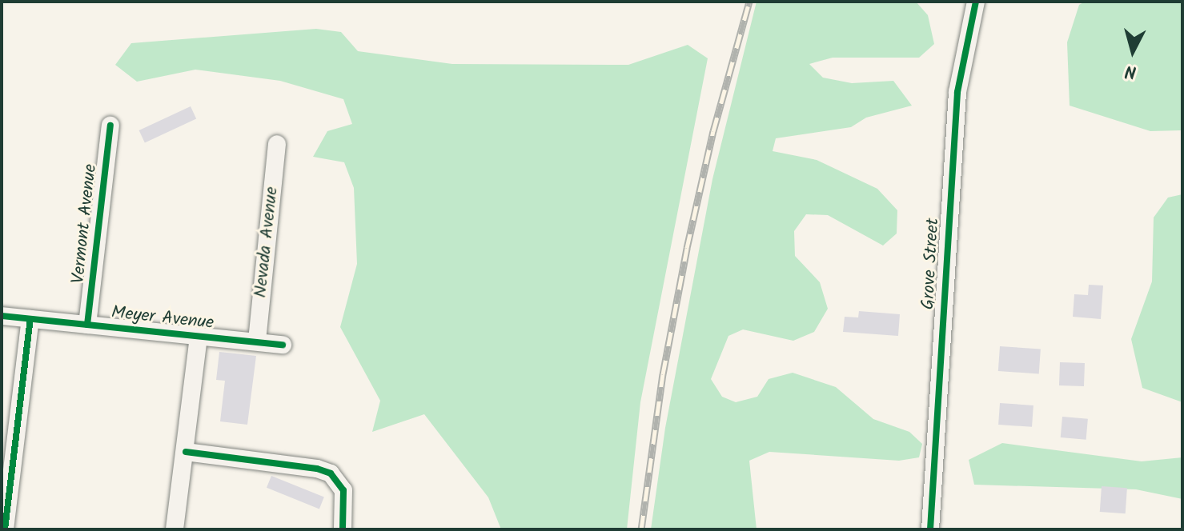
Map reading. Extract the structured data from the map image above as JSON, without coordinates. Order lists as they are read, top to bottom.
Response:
{
  "streets": {
    "street": [
      "Vermont Avenue",
      "Nevada Avenue",
      "Grove Street",
      "Meyer Avenue"
    ]
  },
  "crossings": [
    ["Vermont Avenue", "Meyer Avenue"],
    ["Nevada Avenue", "Meyer Avenue"]
  ],
  "north": "bottom"
}
